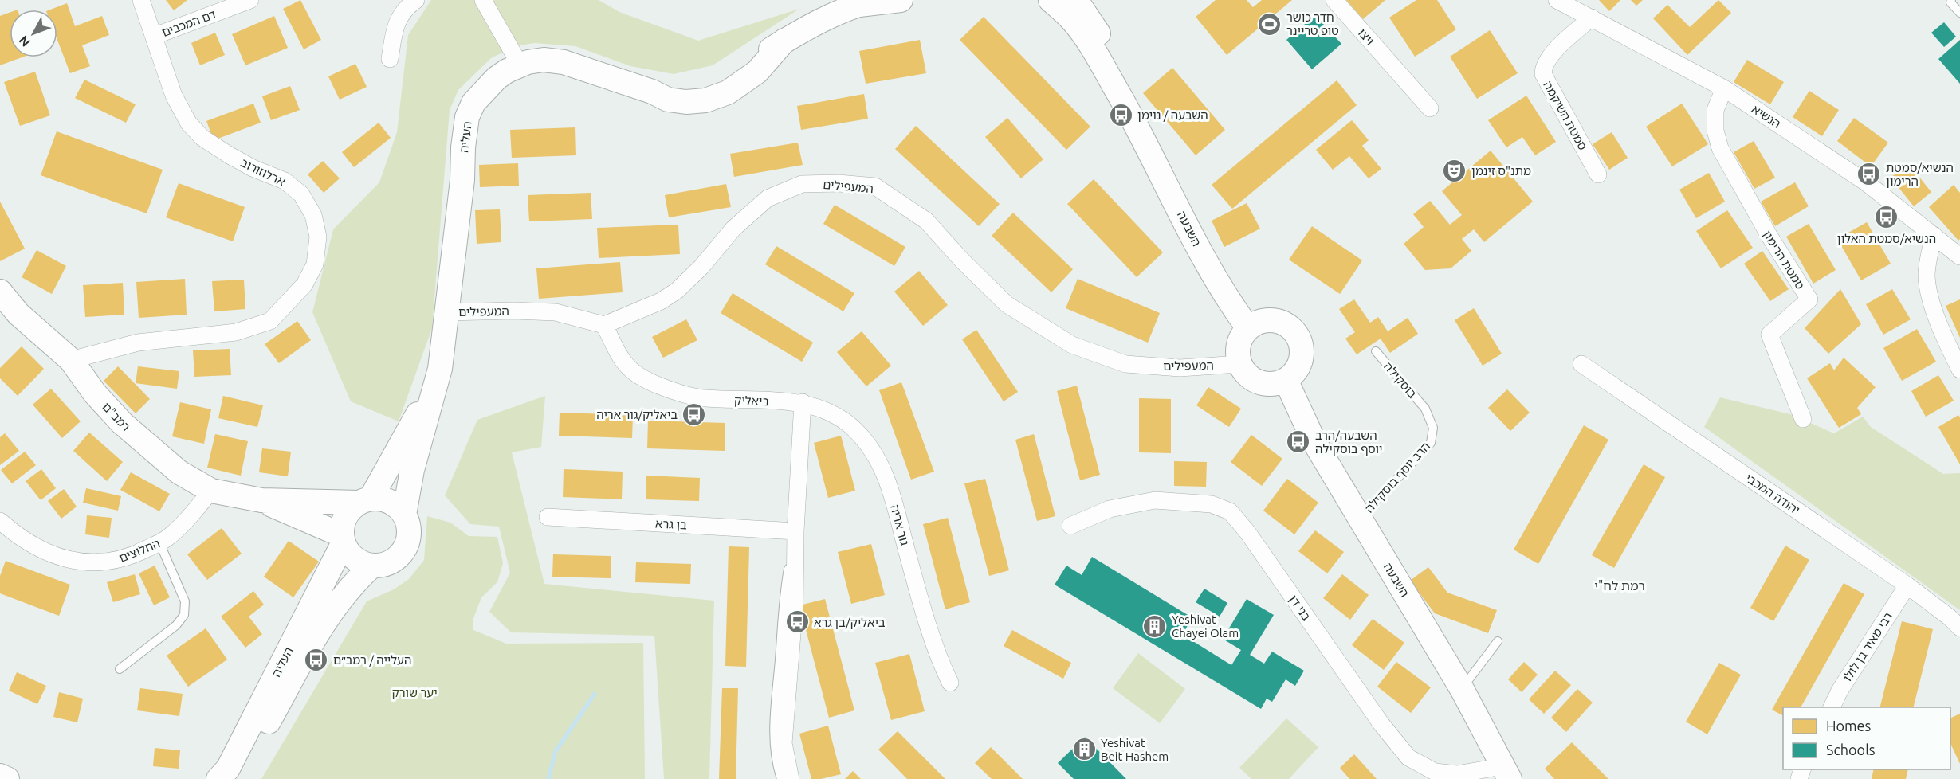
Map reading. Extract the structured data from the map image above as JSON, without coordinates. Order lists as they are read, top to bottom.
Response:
{
  "streets": {
    "main road": ["העליה", "השבעה", "רמב\"ם"],
    "street": [
      "דם המכבים",
      "ויצו",
      "סמטת השיקמה",
      "הנשיא",
      "ארלוזורוב",
      "המעפילים",
      "סמטת הרימון",
      "ביאליק",
      "יהודה המכבי",
      "בן גרא",
      "גור אריה",
      "החלוצים",
      "בני דן",
      "רבי מאיר בן לולו"
    ],
    "lane": ["בוסקילה", "הרב יוסף בוסקילה"]
  },
  "crossings": [
    ["דם המכבים", "ארלוזורוב"],
    ["סמטת השיקמה", "הנשיא"],
    ["הנשיא", "סמטת הרימון"],
    ["העליה", "המעפילים"],
    ["העליה", "רמב\"ם"],
    ["ארלוזורוב", "רמב\"ם"],
    ["המעפילים", "השבעה"],
    ["המעפילים", "ביאליק"],
    ["השבעה", "הרב יוסף בוסקילה"],
    ["השבעה", "בני דן"],
    ["בוסקילה", "הרב יוסף בוסקילה"],
    ["ביאליק", "גור אריה"],
    ["רמב\"ם", "החלוצים"],
    ["יהודה המכבי", "רבי מאיר בן לולו"]
  ],
  "districts": ["רמת לח\"י"],
  "parks": ["יער שורק"],
  "places": {
    "sports": ["חדר כושר טופ טריינר"],
    "bus stop": [
      "השבעה / נוימן",
      "הנשיא/סמטת הרימון",
      "הנשיא/סמטת האלון",
      "ביאליק/גור אריה",
      "השבעה/הרב יוסף בוסקילה",
      "ביאליק/בן גרא",
      "העלייה / רמב״ם"
    ],
    "theatre": ["מתנ\"ס זינמן"],
    "building": ["Yeshivat Chayei Olam", "Yeshivat Beit Hashem"]
  },
  "legend": ["Homes", "Schools"],
  "north": "bottom left"
}
